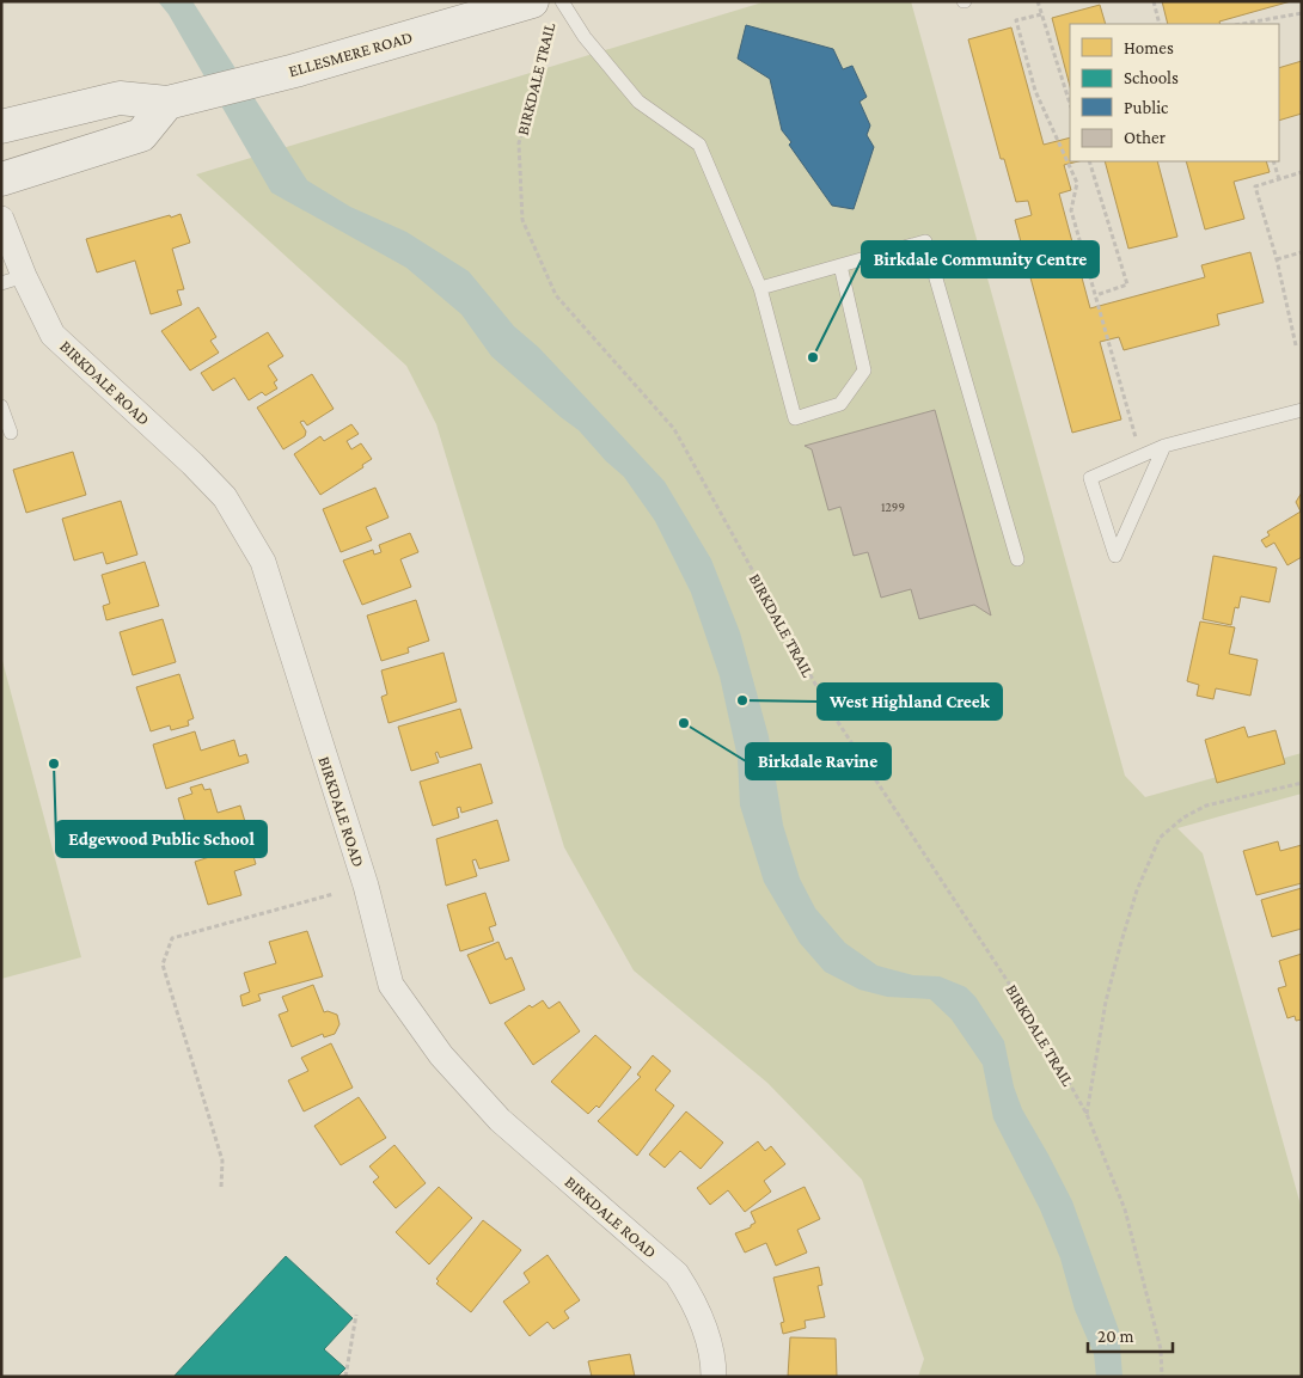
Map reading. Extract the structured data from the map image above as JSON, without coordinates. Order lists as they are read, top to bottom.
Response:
{
  "streets": {
    "main road": ["ELLESMERE ROAD"],
    "street": ["BIRKDALE ROAD"],
    "path": ["BIRKDALE TRAIL"]
  },
  "crossings": [
    ["ELLESMERE ROAD", "BIRKDALE TRAIL"]
  ],
  "places": [
    "Birkdale Community Centre",
    "West Highland Creek",
    "Birkdale Ravine",
    "Edgewood Public School"
  ],
  "house_numbers": ["1299"],
  "legend": [
    "Homes",
    "Schools",
    "Public",
    "Other"
  ],
  "scale_bar": "20 m"
}
